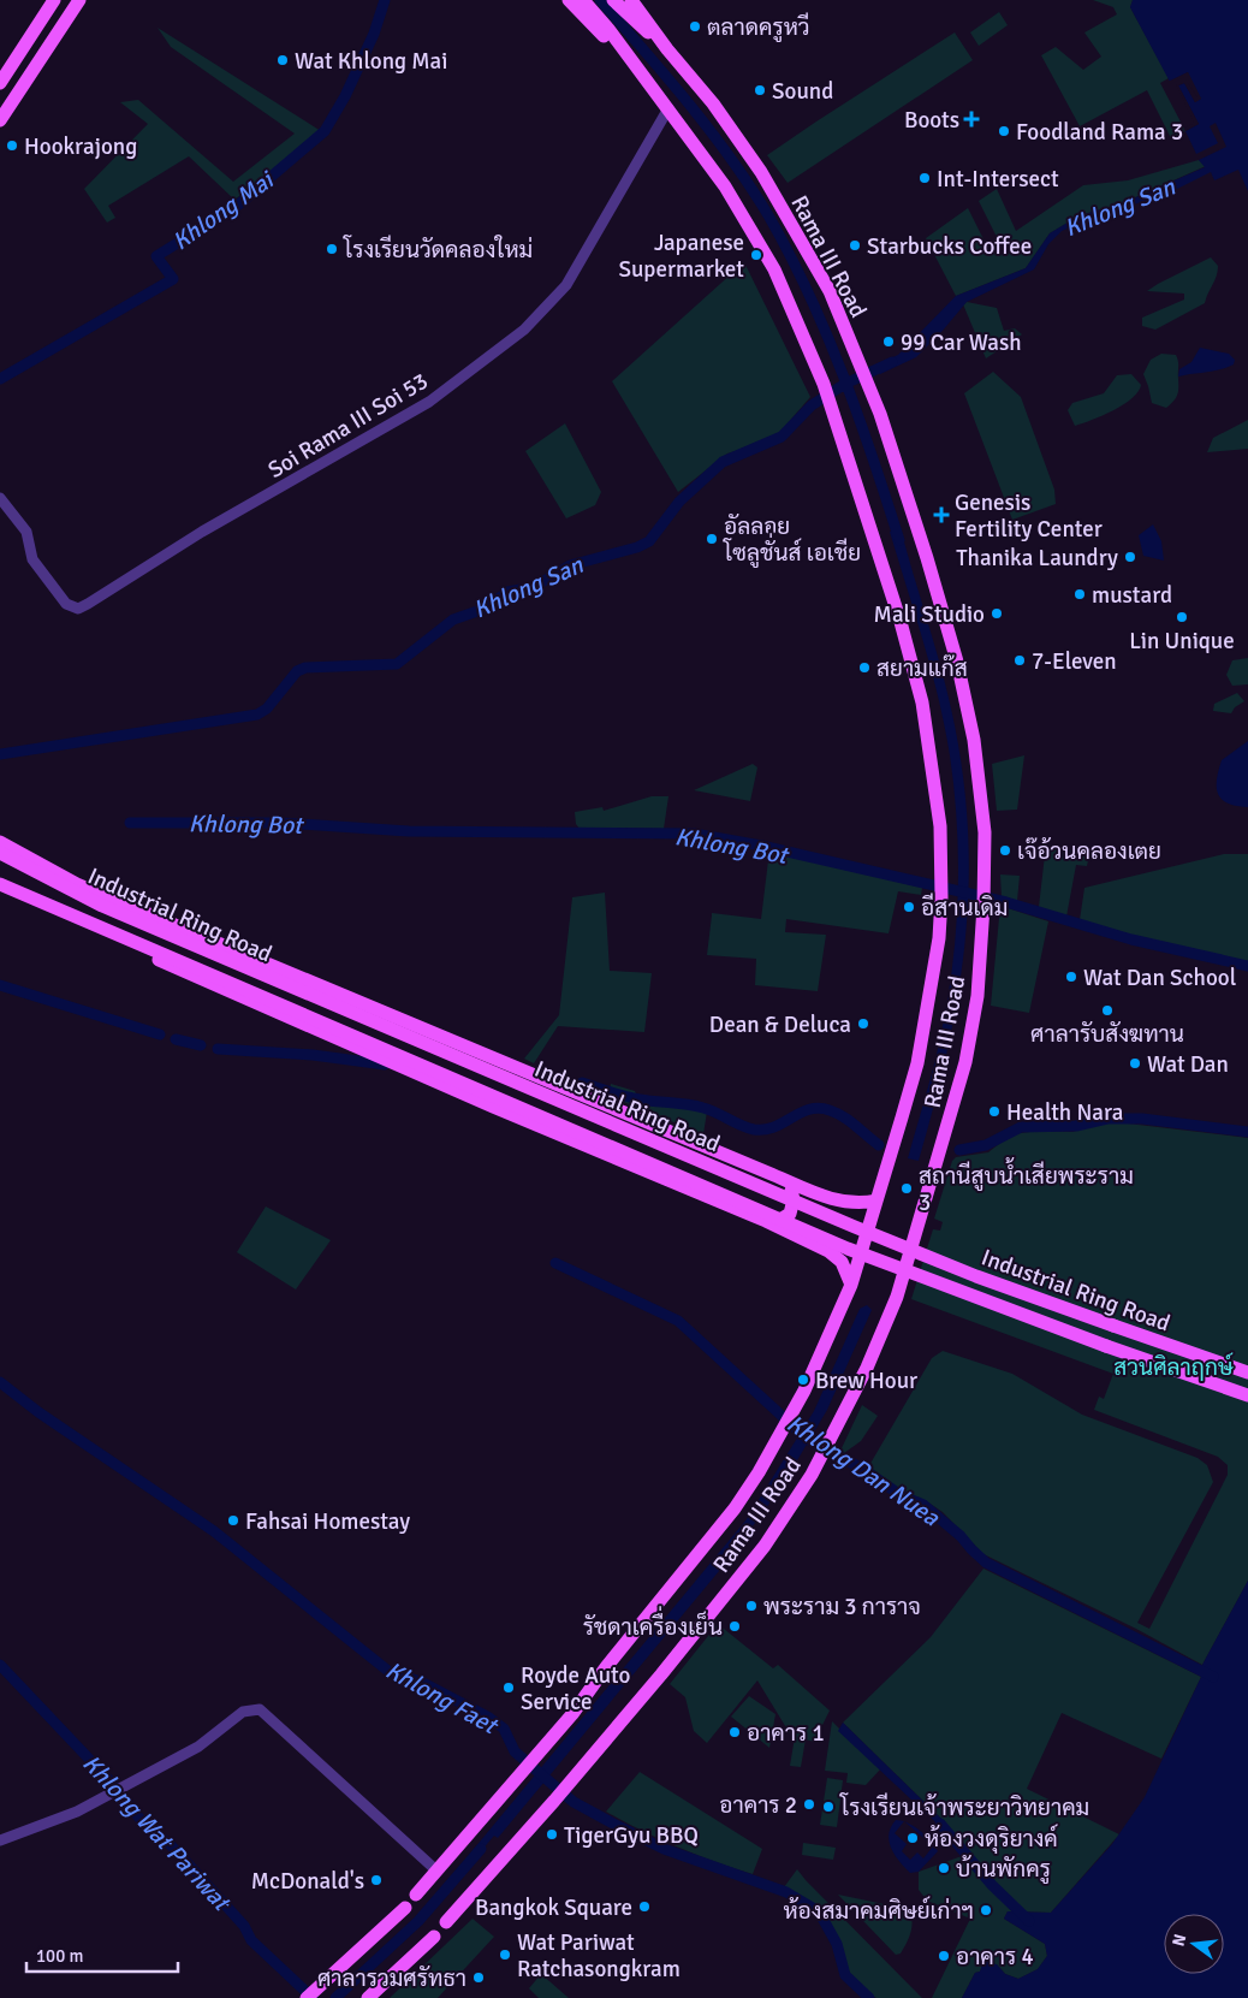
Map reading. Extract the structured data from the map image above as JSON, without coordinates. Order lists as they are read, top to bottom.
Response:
{
  "streets": {
    "main road": ["Rama III Road", "Industrial Ring Road"],
    "street": ["Soi Rama III Soi 53"]
  },
  "crossings": [
    ["Rama III Road", "Soi Rama III Soi 53"],
    ["Rama III Road", "Industrial Ring Road"]
  ],
  "water": [
    "Khlong San",
    "Khlong Mai",
    "Khlong Bot",
    "Khlong Dan Nuea",
    "Khlong Faet",
    "Khlong Wat Pariwat"
  ],
  "parks": ["สวนศิลาฤกษ์"],
  "places": {
    "other": [
      "ตลาดครูหวี",
      "Wat Khlong Mai",
      "Sound",
      "Foodland Rama 3",
      "Hookrajong",
      "Int-Intersect",
      "Starbucks Coffee",
      "โรงเรียนวัดคลองใหม่",
      "Japanese Supermarket",
      "99 Car Wash",
      "อัลลอย โซลูชั่นส์ เอเชีย",
      "Thanika Laundry",
      "mustard",
      "Mali Studio",
      "Lin Unique",
      "7-Eleven",
      "สยามแก๊ส",
      "เจ๊อ้วนคลองเตย",
      "อีสานเดิม",
      "Wat Dan School",
      "ศาลารับสังฆทาน",
      "Dean & Deluca",
      "Wat Dan",
      "Health Nara",
      "สถานีสูบน้ำเสียพระราม 3",
      "Brew Hour",
      "Fahsai Homestay",
      "พระราม 3 การาจ",
      "รัชดาเครื่องเย็น",
      "Royde Auto Service",
      "อาคาร 1",
      "อาคาร 2",
      "โรงเรียนเจ้าพระยาวิทยาคม",
      "TigerGyu BBQ",
      "ห้องวงดุริยางค์",
      "บ้านพักครู",
      "McDonald's",
      "Bangkok Square",
      "ห้องสมาคมศิษย์เก่าฯ",
      "Wat Pariwat Ratchasongkram",
      "อาคาร 4",
      "ศาลารวมศรัทธา"
    ],
    "health": ["Boots", "Genesis Fertility Center"]
  },
  "scale_bar": "100 m",
  "north": "left"
}
